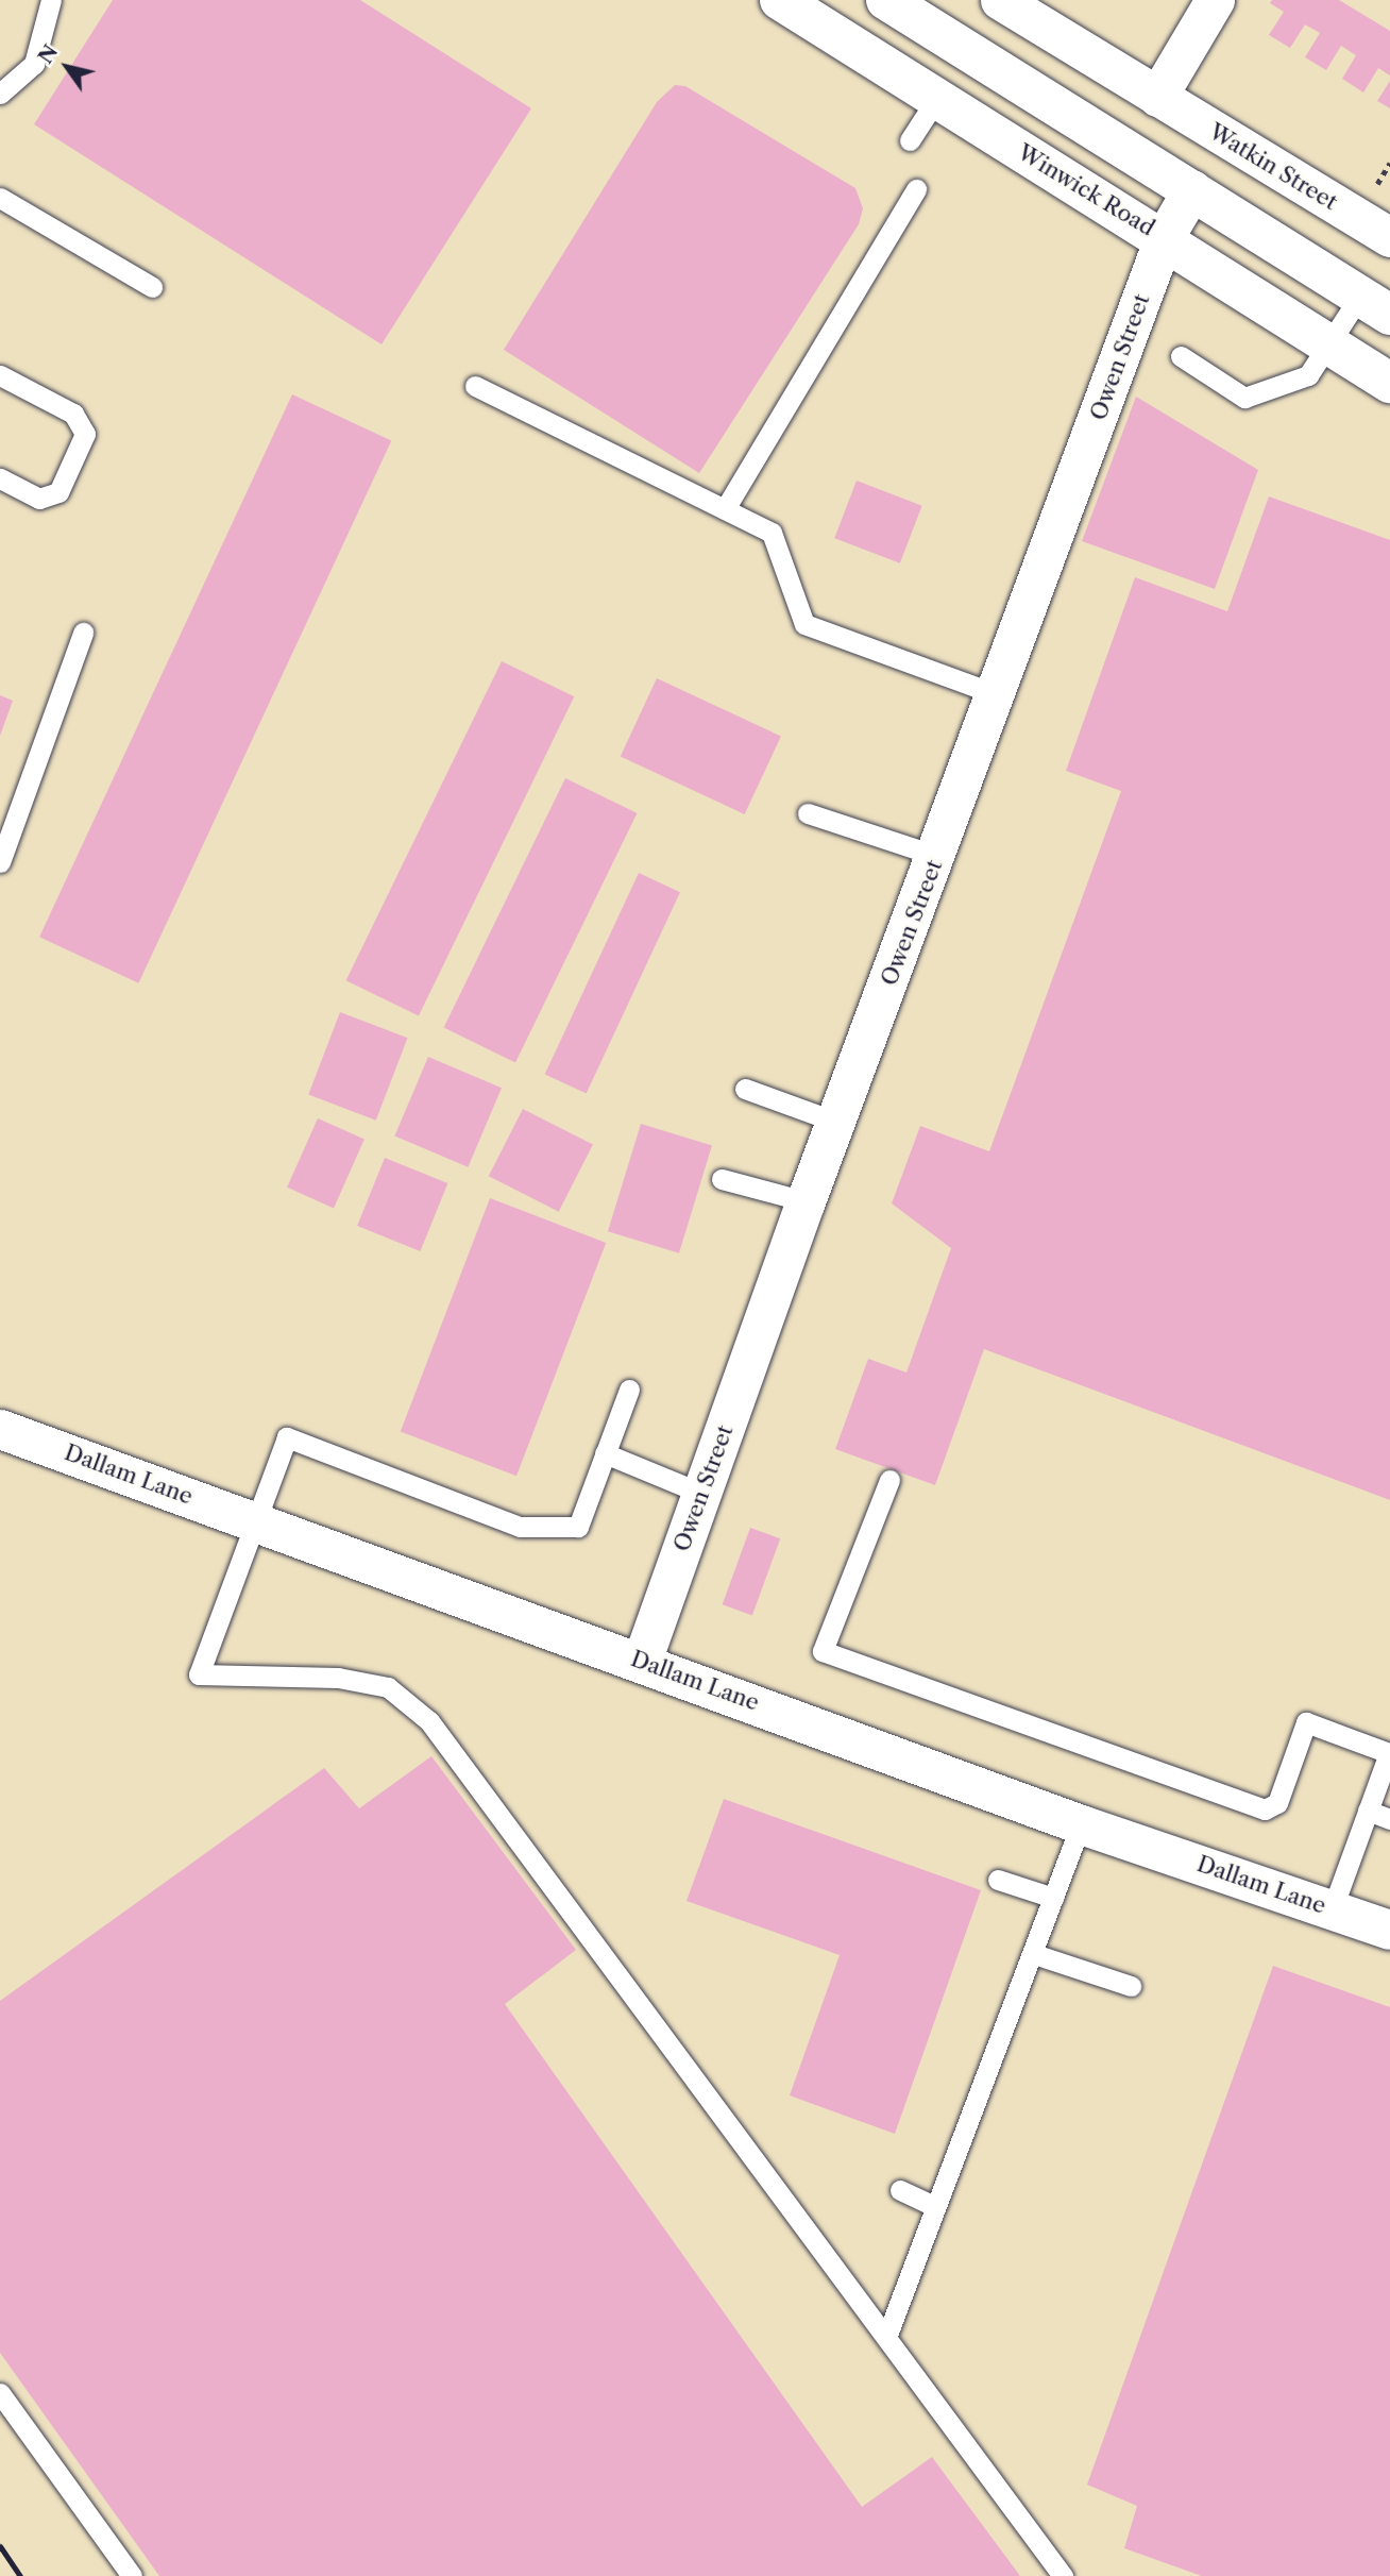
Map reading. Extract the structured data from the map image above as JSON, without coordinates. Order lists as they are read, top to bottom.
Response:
{
  "streets": {
    "highway": ["Winwick Road"],
    "street": ["Watkin Street", "Owen Street", "Dallam Lane"]
  },
  "crossings": [
    ["Winwick Road", "Owen Street"],
    ["Owen Street", "Dallam Lane"]
  ],
  "north": "top left"
}
